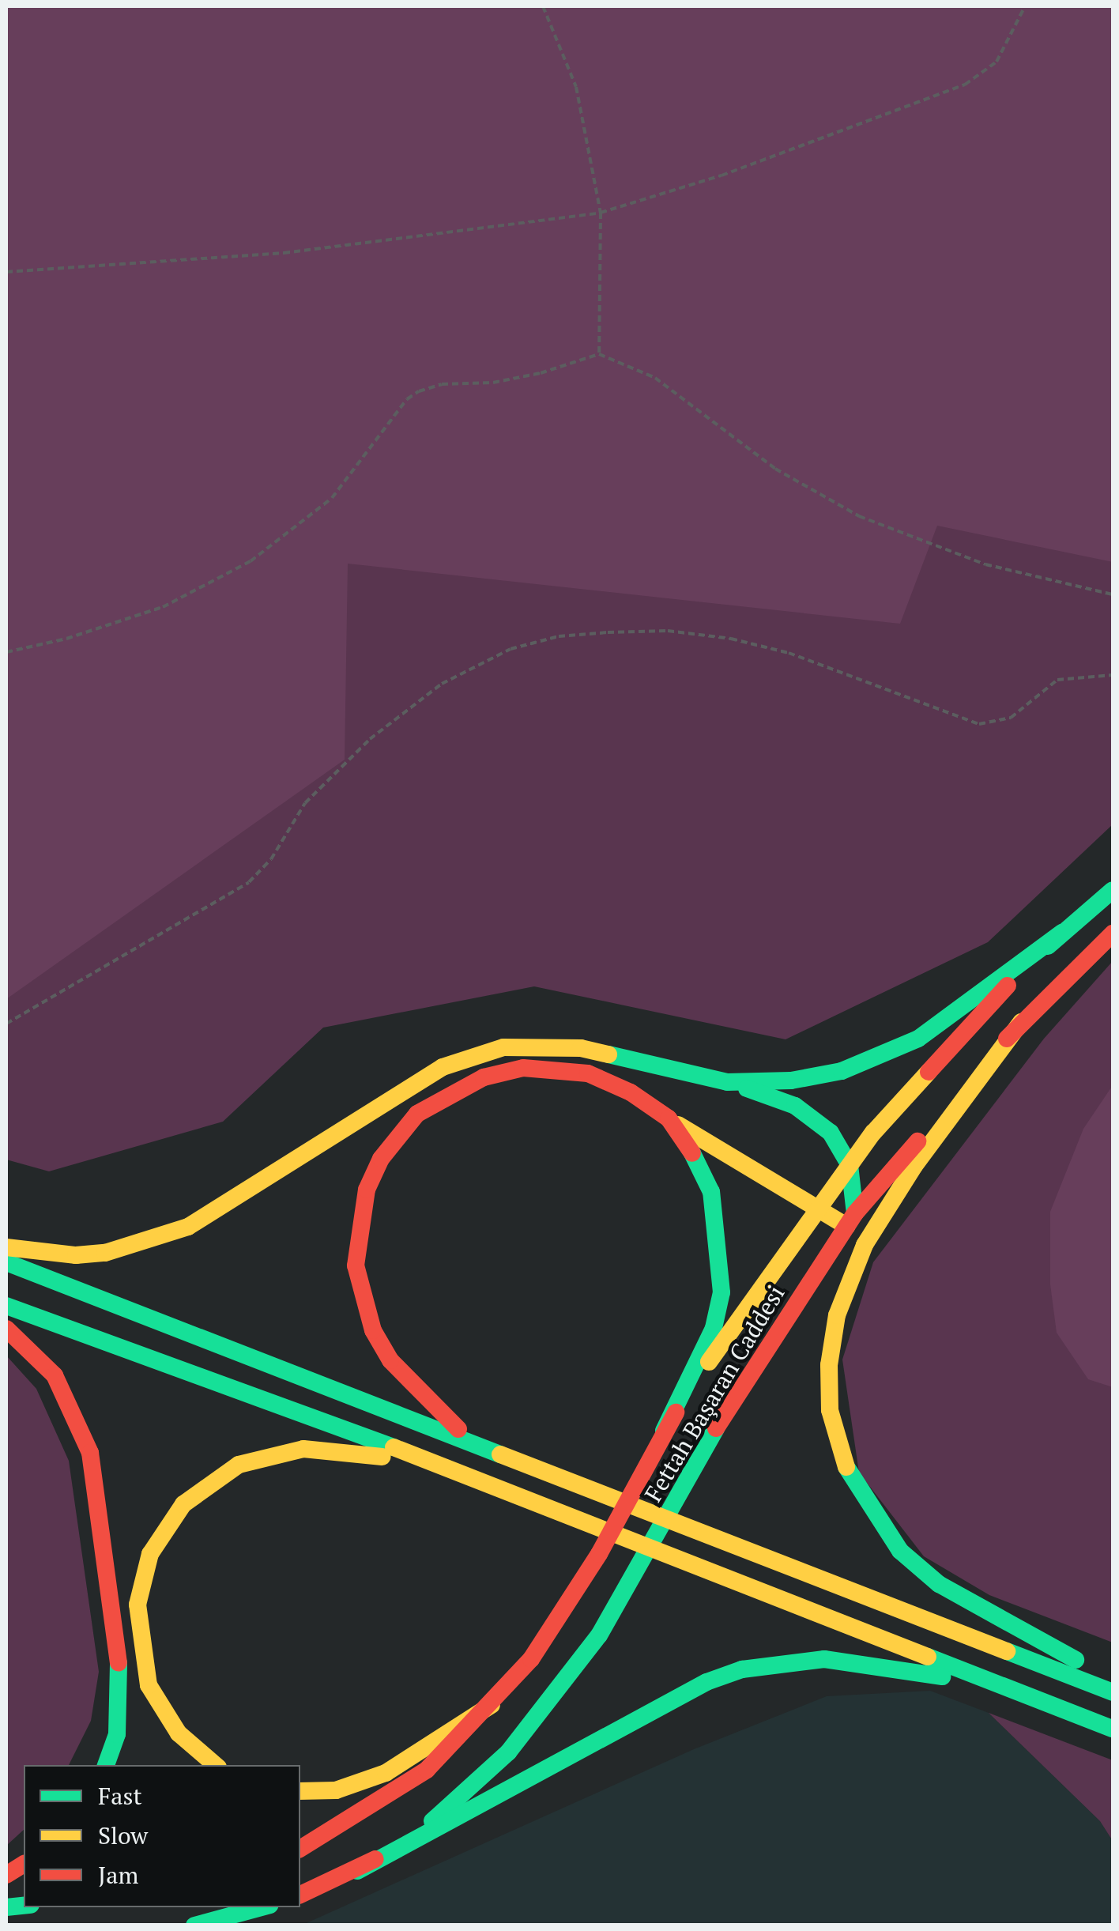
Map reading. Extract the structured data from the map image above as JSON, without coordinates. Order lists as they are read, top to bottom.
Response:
{
  "streets": {
    "main road": ["Fettah Başaran Caddesi"]
  },
  "legend": ["Fast", "Slow", "Jam"]
}
